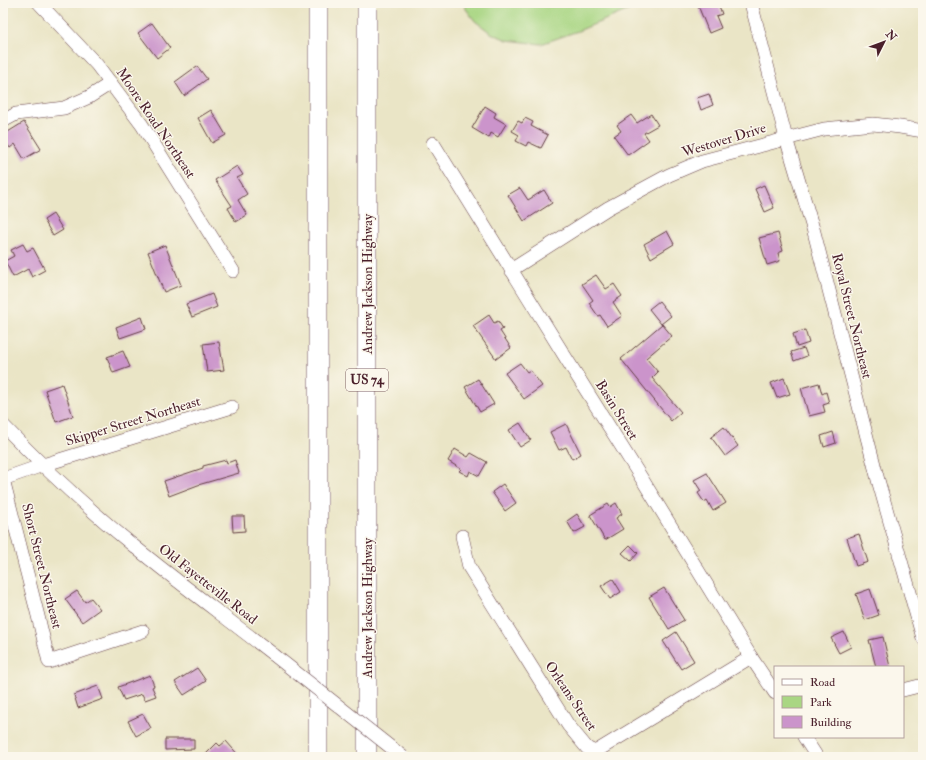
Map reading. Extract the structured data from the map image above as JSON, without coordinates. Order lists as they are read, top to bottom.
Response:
{
  "streets": {
    "highway": ["Andrew Jackson Highway", "US 74"],
    "street": [
      "Moore Road Northeast",
      "Westover Drive",
      "Royal Street Northeast",
      "Basin Street",
      "Skipper Street Northeast",
      "Short Street Northeast",
      "Old Fayetteville Road",
      "Orleans Street"
    ]
  },
  "crossings": [
    ["Westover Drive", "Royal Street Northeast"],
    ["Westover Drive", "Basin Street"],
    ["Basin Street", "Orleans Street"],
    ["Skipper Street Northeast", "Short Street Northeast"],
    ["Skipper Street Northeast", "Old Fayetteville Road"]
  ],
  "legend": ["Road", "Park", "Building"],
  "north": "top right"
}
